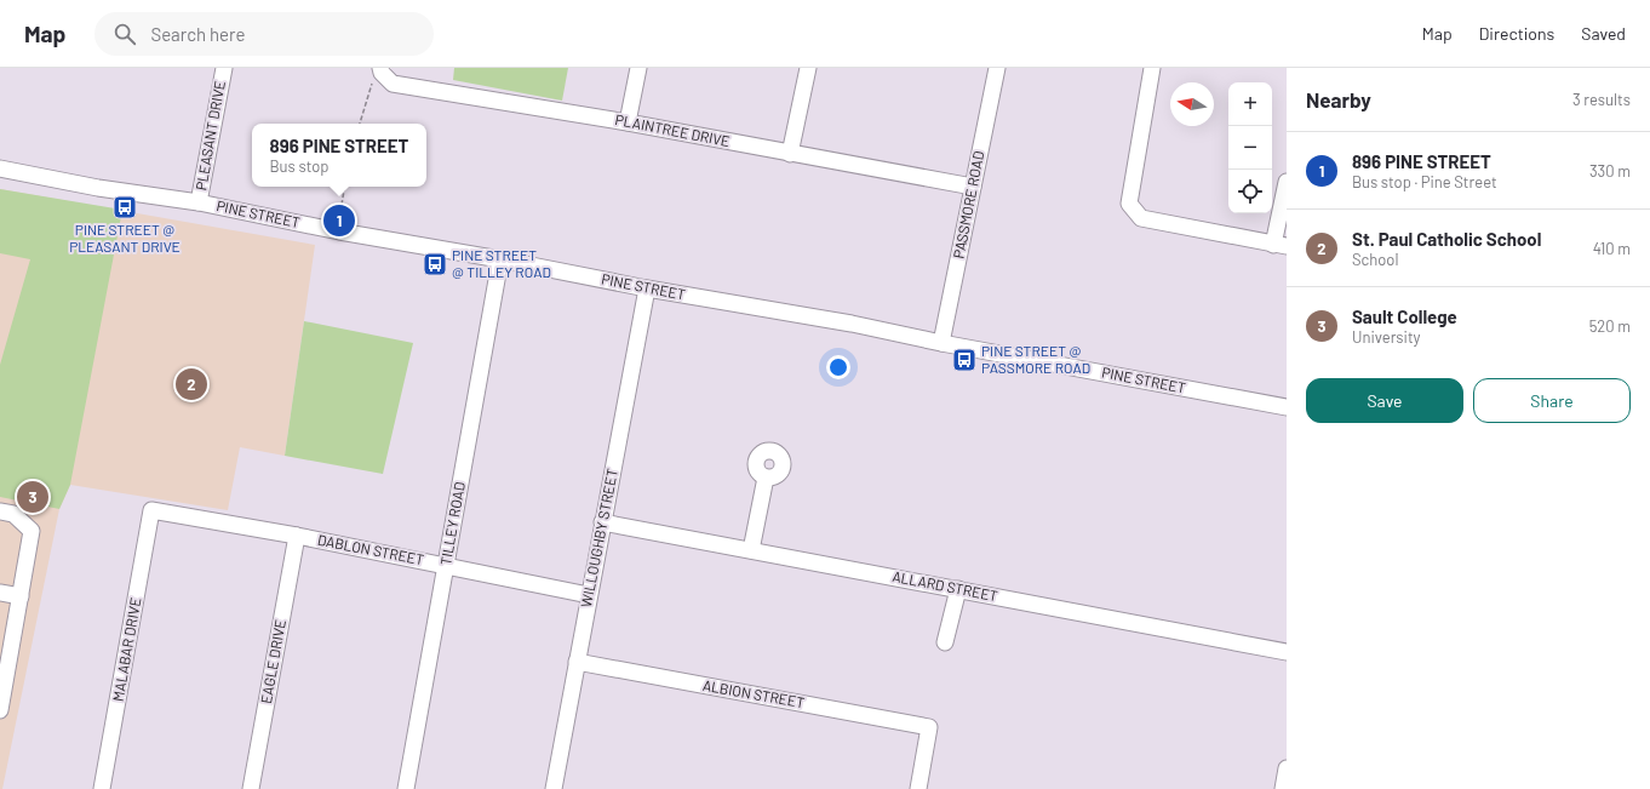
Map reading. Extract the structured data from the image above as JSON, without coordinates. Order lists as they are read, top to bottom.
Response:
{
  "streets": {
    "street": [
      "PLAINTREE DRIVE",
      "PLEASANT DRIVE",
      "PASSMORE ROAD",
      "PINE STREET",
      "TILLEY ROAD",
      "WILLOUGHBY STREET",
      "DABLON STREET",
      "ALLARD STREET",
      "MALABAR DRIVE",
      "EAGLE DRIVE",
      "ALBION STREET"
    ]
  },
  "crossings": [
    ["PLAINTREE DRIVE", "PASSMORE ROAD"],
    ["PLEASANT DRIVE", "PINE STREET"],
    ["PASSMORE ROAD", "PINE STREET"],
    ["PINE STREET", "TILLEY ROAD"],
    ["PINE STREET", "WILLOUGHBY STREET"],
    ["TILLEY ROAD", "DABLON STREET"],
    ["WILLOUGHBY STREET", "DABLON STREET"],
    ["WILLOUGHBY STREET", "ALLARD STREET"],
    ["WILLOUGHBY STREET", "ALBION STREET"],
    ["DABLON STREET", "MALABAR DRIVE"],
    ["DABLON STREET", "EAGLE DRIVE"]
  ],
  "places": {
    "bus stop": ["PINE STREET @ PLEASANT DRIVE", "PINE STREET @ TILLEY ROAD", "PINE STREET @ PASSMORE ROAD"]
  },
  "north": "left",
  "page": {
    "header": "Map",
    "search": "Search here",
    "nav": ["Map", "Directions", "Saved"],
    "heading": ["Nearby", "3 results"],
    "map_buttons": ["+", "−"],
    "popup": ["896 PINE STREET", "Bus stop"],
    "list": [
      {
        "mark": "1",
        "name": "896 PINE STREET",
        "note": "Bus stop · Pine Street",
        "value": "330 m"
      },
      {
        "mark": "2",
        "name": "St. Paul Catholic School",
        "note": "School",
        "value": "410 m"
      },
      {
        "mark": "3",
        "name": "Sault College",
        "note": "University",
        "value": "520 m"
      }
    ],
    "pins": ["1", "2", "3"],
    "buttons": ["Save", "Share"]
  }
}
